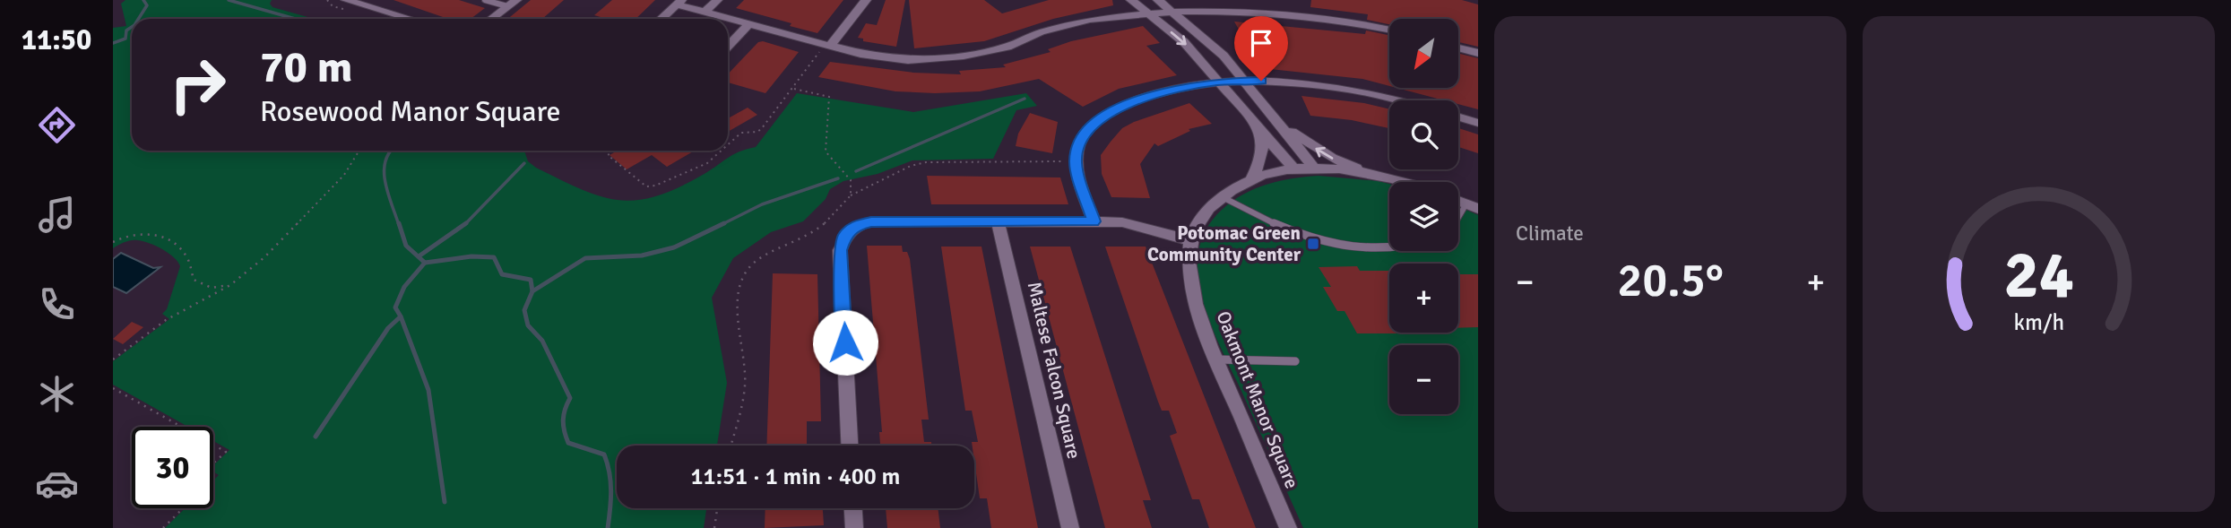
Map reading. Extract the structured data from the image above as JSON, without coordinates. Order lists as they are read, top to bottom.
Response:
{
  "streets": {
    "street": ["Maltese Falcon Square", "Oakmont Manor Square"]
  },
  "places": {
    "transit": ["Potomac Green Community Center"]
  },
  "north": "bottom left",
  "page": {
    "tabs": "11:50",
    "tile": "Climate",
    "map_buttons": ["+", "−"],
    "turn": ["70 m", "Rosewood Manor Square"],
    "heat": ["−", "20.5°", "+"],
    "limit": "30",
    "trip": "11:51 · 1 min · 400 m",
    "gauge": ["24", "km/h"]
  }
}
